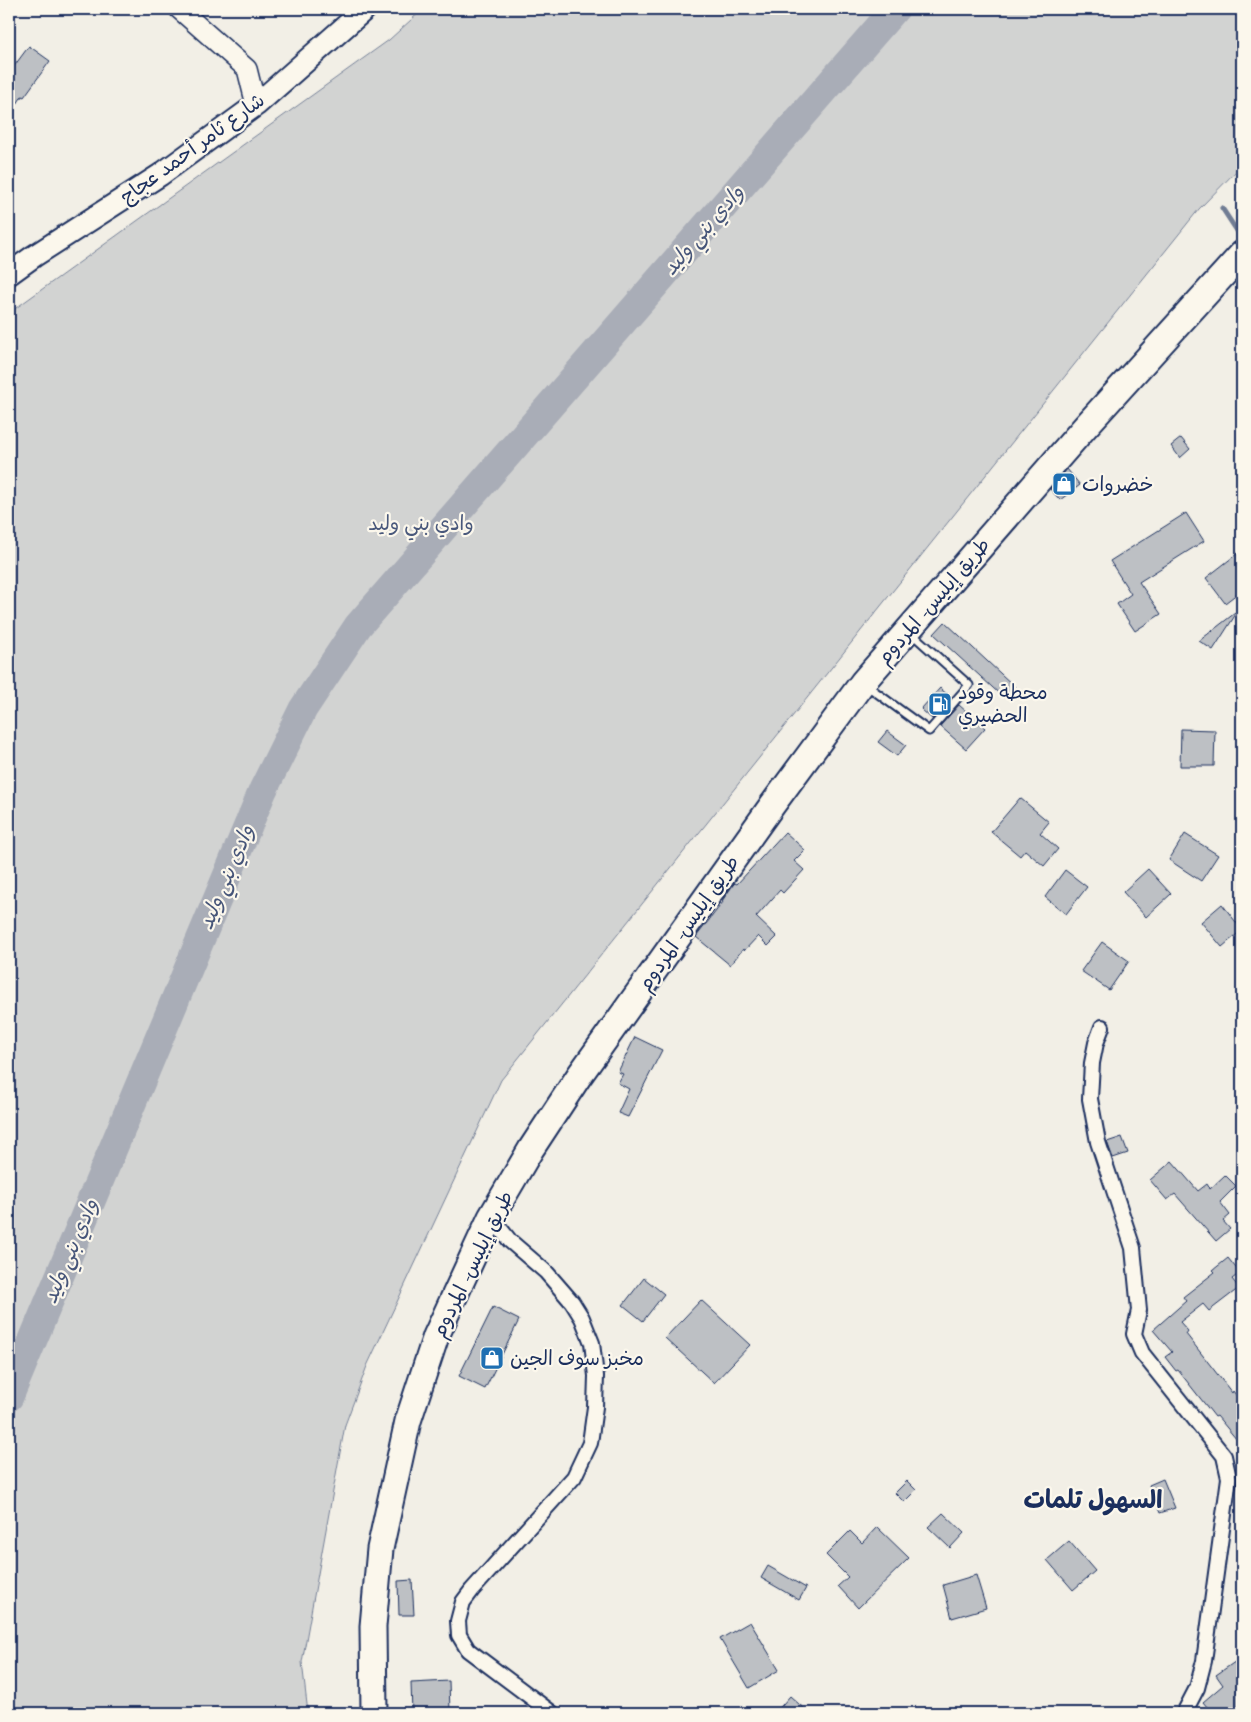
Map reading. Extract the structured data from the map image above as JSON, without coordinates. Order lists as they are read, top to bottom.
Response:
{
  "streets": {
    "highway": ["طريق إيليس- المردوم"],
    "main road": ["شارع ثامر أحمد عجاج"]
  },
  "districts": ["السهول تلمات"],
  "water": ["وادي بني وليد"],
  "parks": ["وادي بني وليد"],
  "places": {
    "shop": ["خضروات", "مخبز سوف الجين"],
    "fuel station": ["محطة وقود الحضيري"]
  }
}
